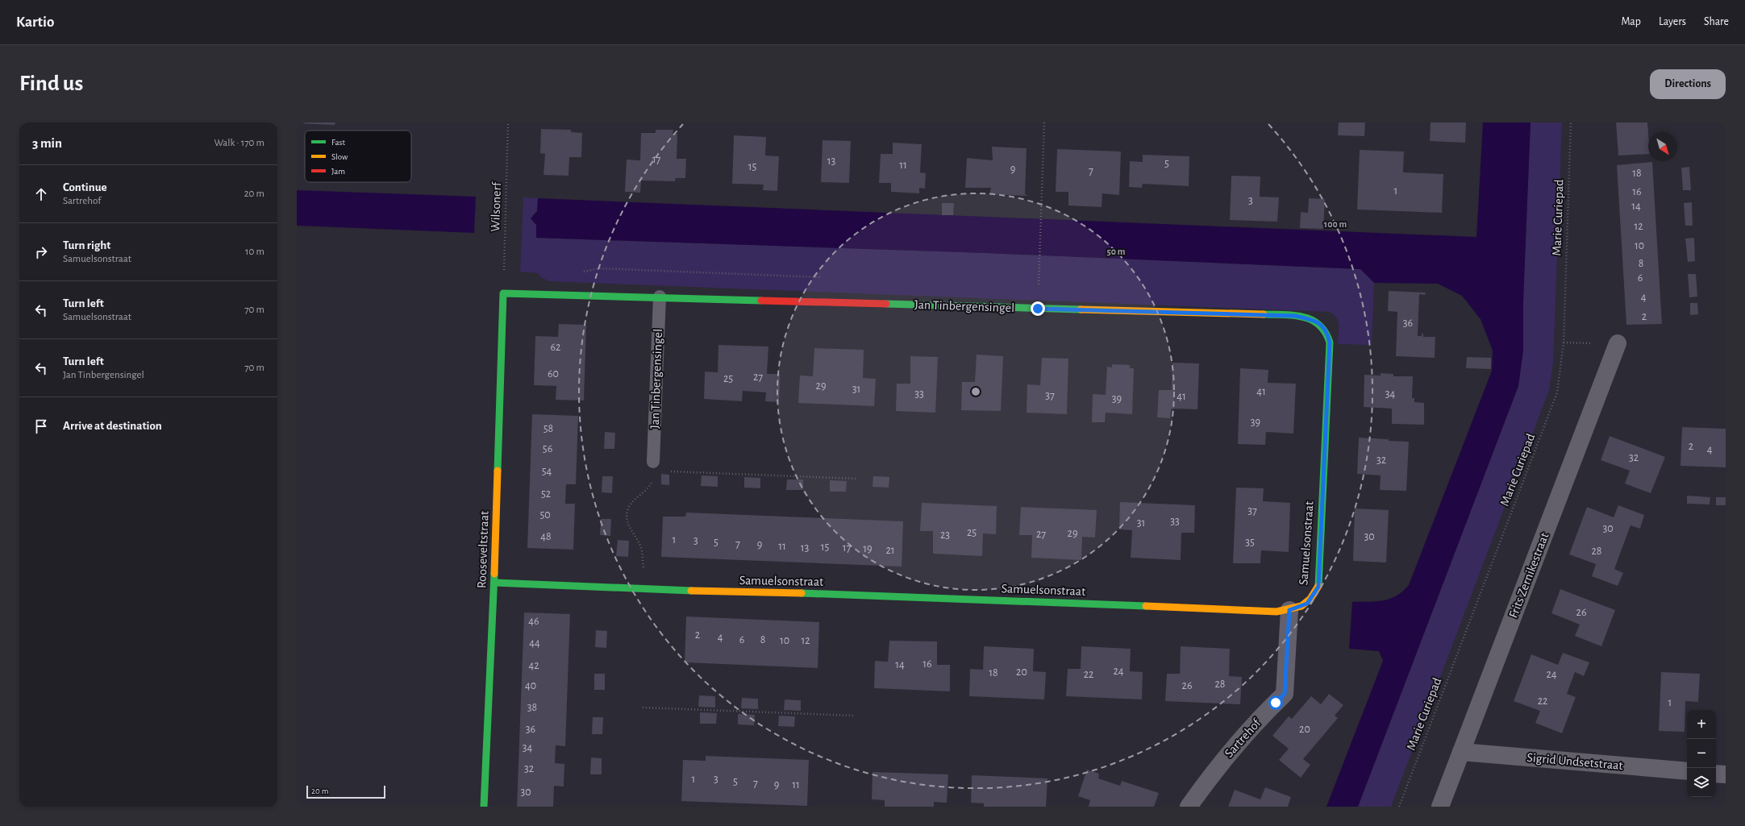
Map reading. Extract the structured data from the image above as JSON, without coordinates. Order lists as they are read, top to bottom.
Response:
{
  "streets": {
    "street": [
      "Jan Tinbergensingel",
      "Samuelsonstraat",
      "Rooseveltstraat",
      "Frits Zernikestraat",
      "Sartrehof",
      "Sigrid Undsetstraat"
    ],
    "path": ["Wilsonerf", "Marie Curiepad"]
  },
  "crossings": [
    ["Wilsonerf", "Jan Tinbergensingel"],
    ["Wilsonerf", "Rooseveltstraat"],
    ["Jan Tinbergensingel", "Samuelsonstraat"],
    ["Jan Tinbergensingel", "Rooseveltstraat"],
    ["Samuelsonstraat", "Rooseveltstraat"],
    ["Samuelsonstraat", "Sartrehof"],
    ["Frits Zernikestraat", "Sigrid Undsetstraat"]
  ],
  "house_numbers": [
    "17",
    "13",
    "5",
    "11",
    "15",
    "9",
    "7",
    "18",
    "1",
    "16",
    "3",
    "14",
    "12",
    "10",
    "8",
    "6",
    "4",
    "2",
    "36",
    "62",
    "60",
    "27",
    "25",
    "29",
    "31",
    "41",
    "33",
    "34",
    "37",
    "41",
    "39",
    "39",
    "58",
    "2",
    "56",
    "4",
    "32",
    "32",
    "54",
    "52",
    "37",
    "50",
    "33",
    "31",
    "30",
    "25",
    "29",
    "27",
    "23",
    "48",
    "30",
    "1",
    "3",
    "5",
    "35",
    "7",
    "9",
    "11",
    "15",
    "13",
    "17",
    "19",
    "21",
    "28",
    "26",
    "46",
    "2",
    "4",
    "6",
    "8",
    "10",
    "12",
    "44",
    "16",
    "14",
    "42",
    "24",
    "20",
    "18",
    "22",
    "24",
    "28",
    "40",
    "26",
    "22",
    "1",
    "38",
    "36",
    "20",
    "34",
    "32",
    "1",
    "3",
    "5",
    "7",
    "9",
    "11",
    "30"
  ],
  "legend": ["Fast", "Slow", "Jam"],
  "scale_bar": "20 m",
  "north": "bottom right",
  "page": {
    "header": "Kartio",
    "nav": ["Map", "Layers", "Share"],
    "buttons": "Directions",
    "title": "Find us",
    "heading": ["3 min", "Walk · 170 m"],
    "list": [
      ["Continue", "Sartrehof", "20 m"],
      ["Turn right", "Samuelsonstraat", "10 m"],
      ["Turn left", "Samuelsonstraat", "70 m"],
      ["Turn left", "Jan Tinbergensingel", "70 m"],
      "Arrive at destination"
    ],
    "map_buttons": ["+", "−"],
    "scale": "20 m"
  },
  "rings": ["100 m", "50 m"]
}
